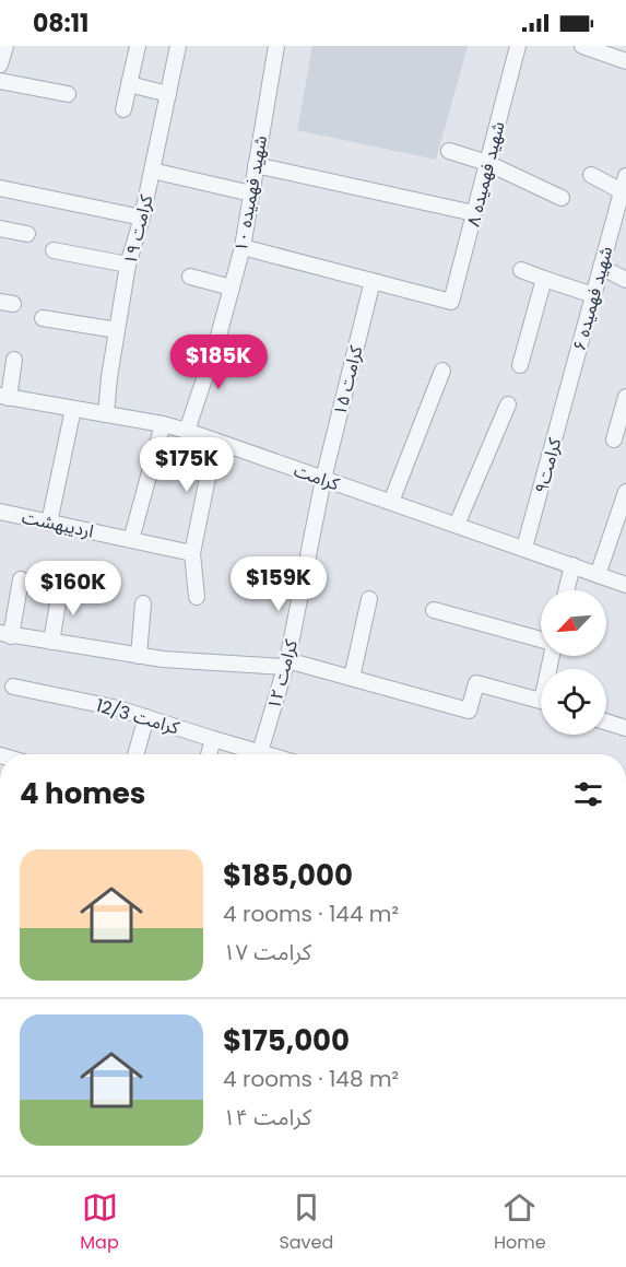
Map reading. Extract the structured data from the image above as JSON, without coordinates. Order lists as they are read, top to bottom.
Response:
{
  "streets": {
    "street": [
      "شهید فهمیده ۸",
      "شهید فهمیده ۱۰",
      "کرامت ۱۹",
      "شهید فهمیده ۶",
      "کرامت ۱۵",
      "کرامت۹",
      "کرامت",
      "اردیبهشت",
      "کرامت ۱۲",
      "کرامت 12/3"
    ]
  },
  "crossings": [
    ["شهید فهمیده ۸", "کرامت ۱۵"],
    ["شهید فهمیده ۱۰", "کرامت"],
    ["کرامت ۱۹", "کرامت"],
    ["شهید فهمیده ۶", "کرامت۹"],
    ["کرامت ۱۵", "کرامت"],
    ["کرامت ۱۵", "کرامت ۱۲"],
    ["کرامت۹", "کرامت"],
    ["کرامت", "کرامت ۱۲"]
  ],
  "north": "bottom left",
  "page": {
    "status": "08:11",
    "price": [
      "$185K",
      "$175K",
      "$159K",
      "$160K"
    ],
    "heading": "4 homes",
    "list": [
      {
        "name": "$185,000",
        "note": "4 rooms · 144 m² · کرامت ۱۷"
      },
      {
        "name": "$175,000",
        "note": "4 rooms · 148 m² · کرامت ۱۴"
      }
    ],
    "tabs": ["Map", "Saved", "Home"]
  }
}
